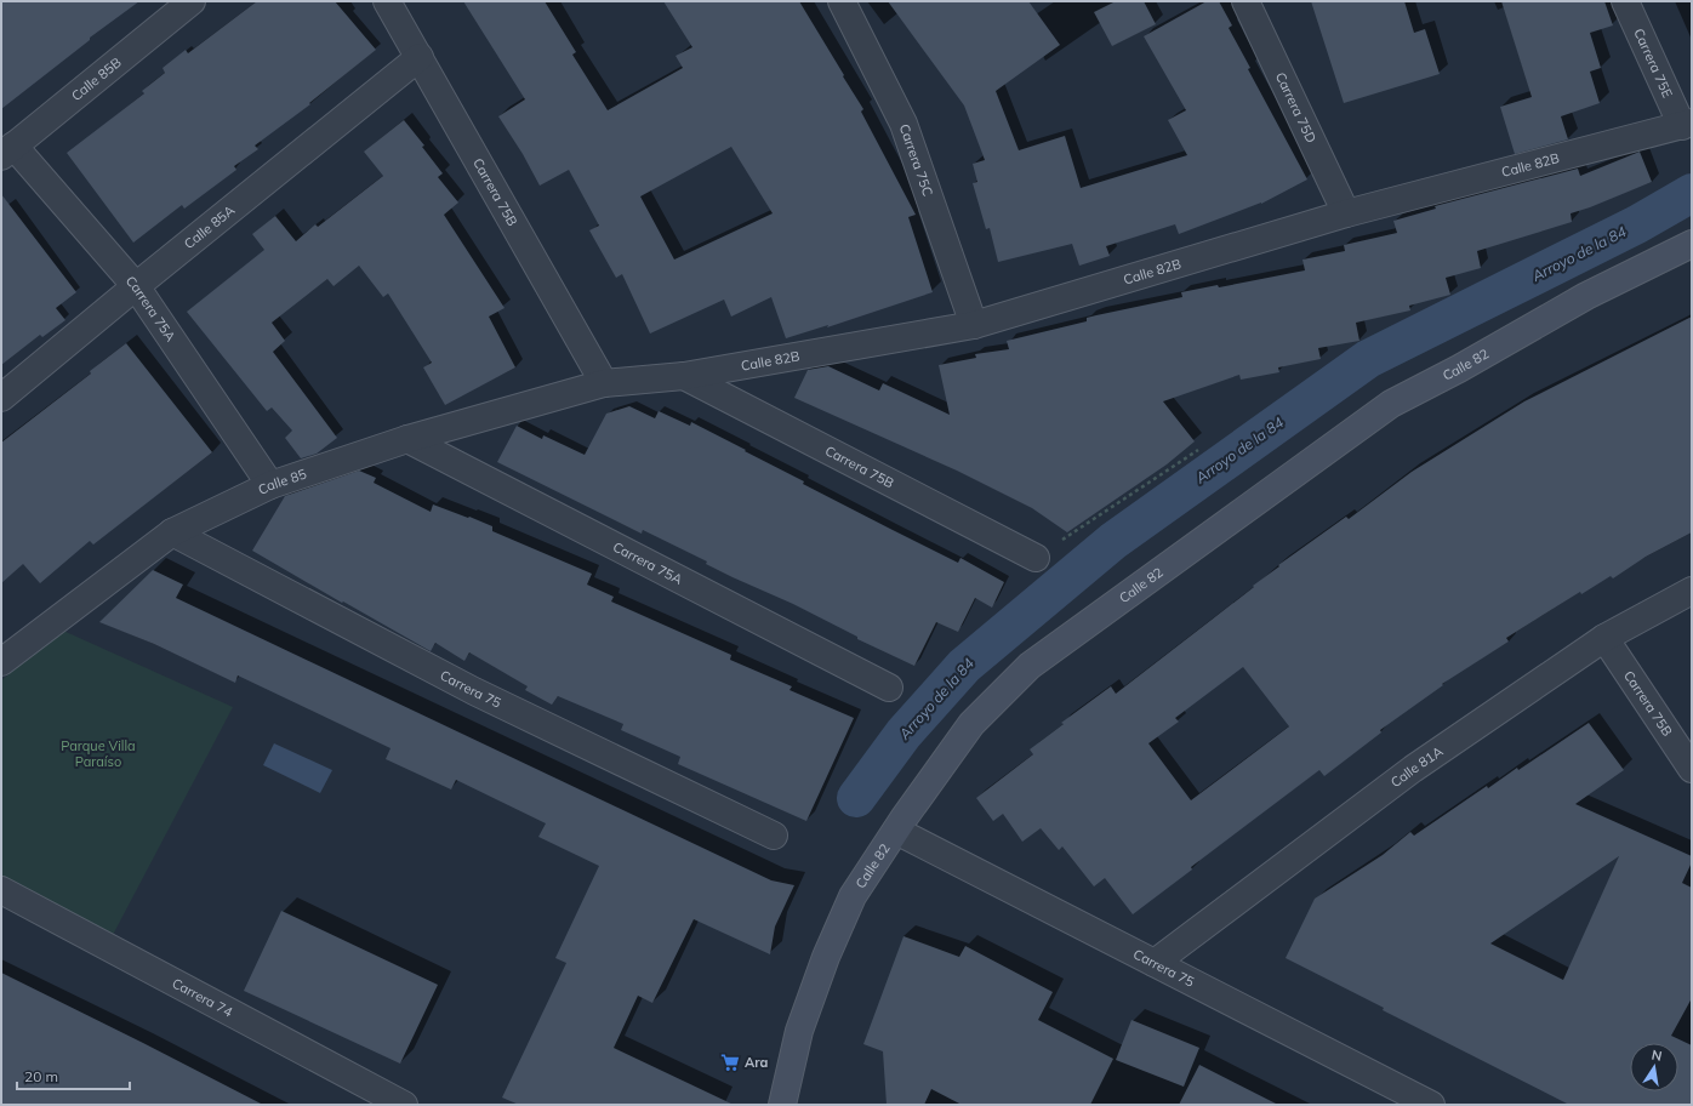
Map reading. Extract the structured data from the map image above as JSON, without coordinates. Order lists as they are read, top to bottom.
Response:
{
  "streets": {
    "street": [
      "Carrera 75E",
      "Calle 85B",
      "Carrera 75D",
      "Carrera 75C",
      "Calle 82B",
      "Carrera 75B",
      "Calle 85A",
      "Carrera 75A",
      "Calle 82",
      "Calle 85",
      "Carrera 75",
      "Calle 81A",
      "Carrera 74"
    ]
  },
  "crossings": [
    ["Carrera 75E", "Calle 82B"],
    ["Calle 85B", "Carrera 75A"],
    ["Carrera 75D", "Calle 82B"],
    ["Carrera 75C", "Calle 82B"],
    ["Calle 82B", "Carrera 75B"],
    ["Calle 82B", "Calle 85"],
    ["Carrera 75B", "Calle 85A"],
    ["Carrera 75B", "Calle 85"],
    ["Carrera 75B", "Calle 81A"],
    ["Calle 85A", "Carrera 75A"],
    ["Carrera 75A", "Calle 85"],
    ["Calle 82", "Carrera 75"],
    ["Calle 85", "Carrera 75"],
    ["Carrera 75", "Calle 81A"]
  ],
  "water": ["Arroyo de la 84"],
  "parks": ["Parque Villa Paraíso"],
  "places": {
    "supermarket": ["Ara"]
  },
  "scale_bar": "20 m",
  "north": "top"
}
